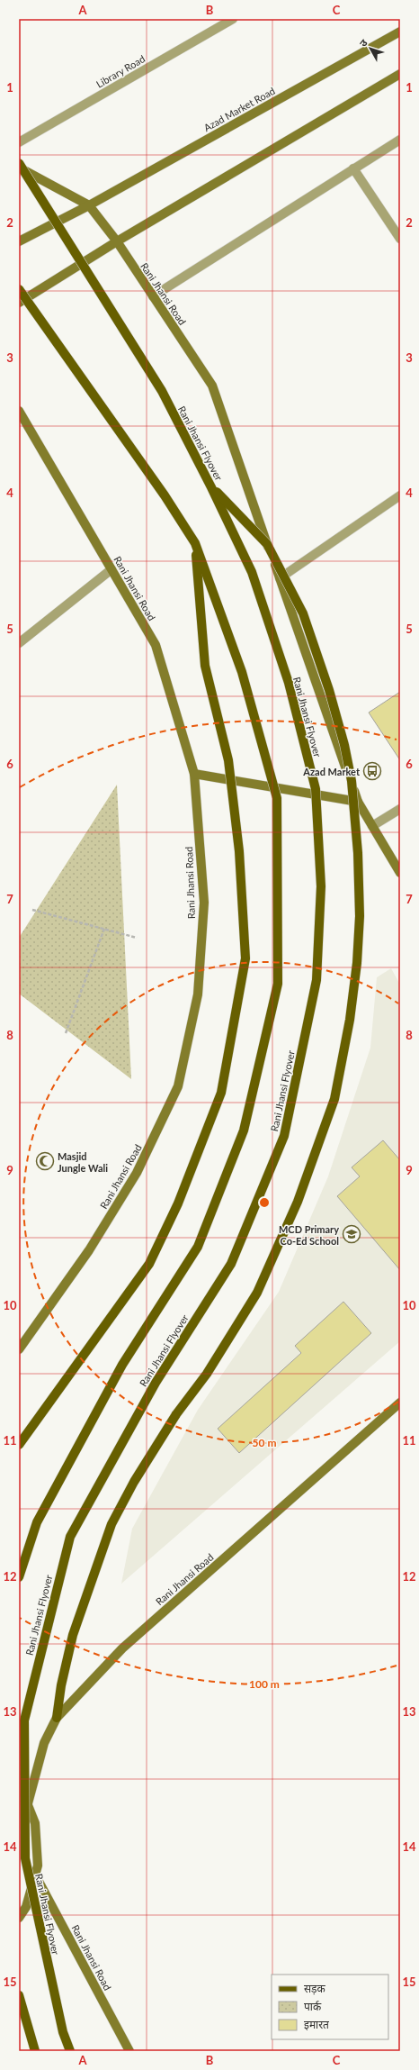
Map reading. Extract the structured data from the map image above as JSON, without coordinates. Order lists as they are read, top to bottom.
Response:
{
  "streets": {
    "main road": ["Azad Market Road", "Rani Jhansi Road", "Rani Jhansi Flyover"],
    "street": ["Library Road"]
  },
  "crossings": [
    ["Azad Market Road", "Rani Jhansi Road"]
  ],
  "places": {
    "bus stop": ["Azad Market"],
    "mosque": ["Masjid Jungle Wali"],
    "school or university": ["MCD Primary Co-Ed School"]
  },
  "legend": ["सड़क", "पार्क", "इमारत"],
  "north": "top left",
  "grid": {
    "columns": ["A", "B", "C"],
    "rows": [
      "1",
      "2",
      "3",
      "4",
      "5",
      "6",
      "7",
      "8",
      "9",
      "10",
      "11",
      "12",
      "13",
      "14",
      "15"
    ]
  },
  "rings": ["50 m", "100 m"]
}
